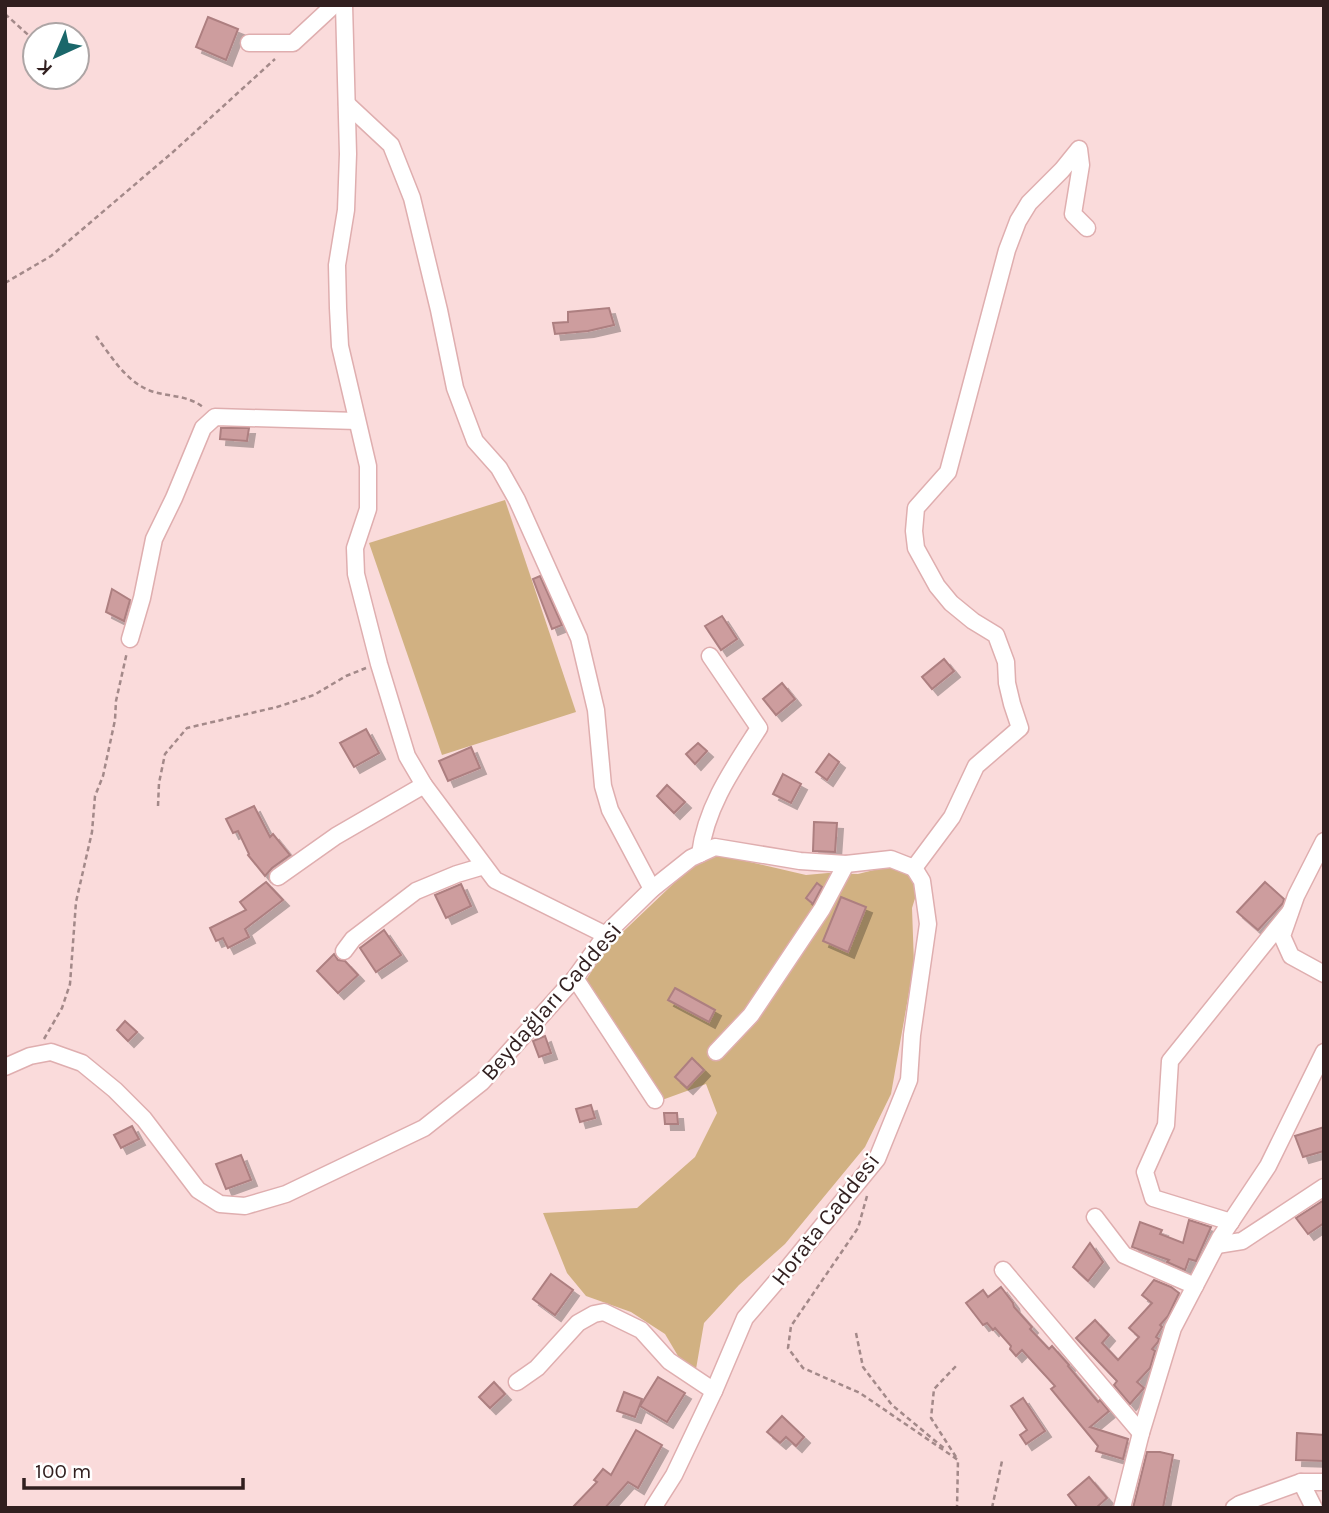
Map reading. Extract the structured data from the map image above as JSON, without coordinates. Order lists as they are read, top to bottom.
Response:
{
  "streets": {
    "street": ["Beydağları Caddesi", "Horata Caddesi"]
  },
  "crossings": [
    ["Beydağları Caddesi", "Horata Caddesi"]
  ],
  "scale_bar": "100 m",
  "north": "bottom left"
}
